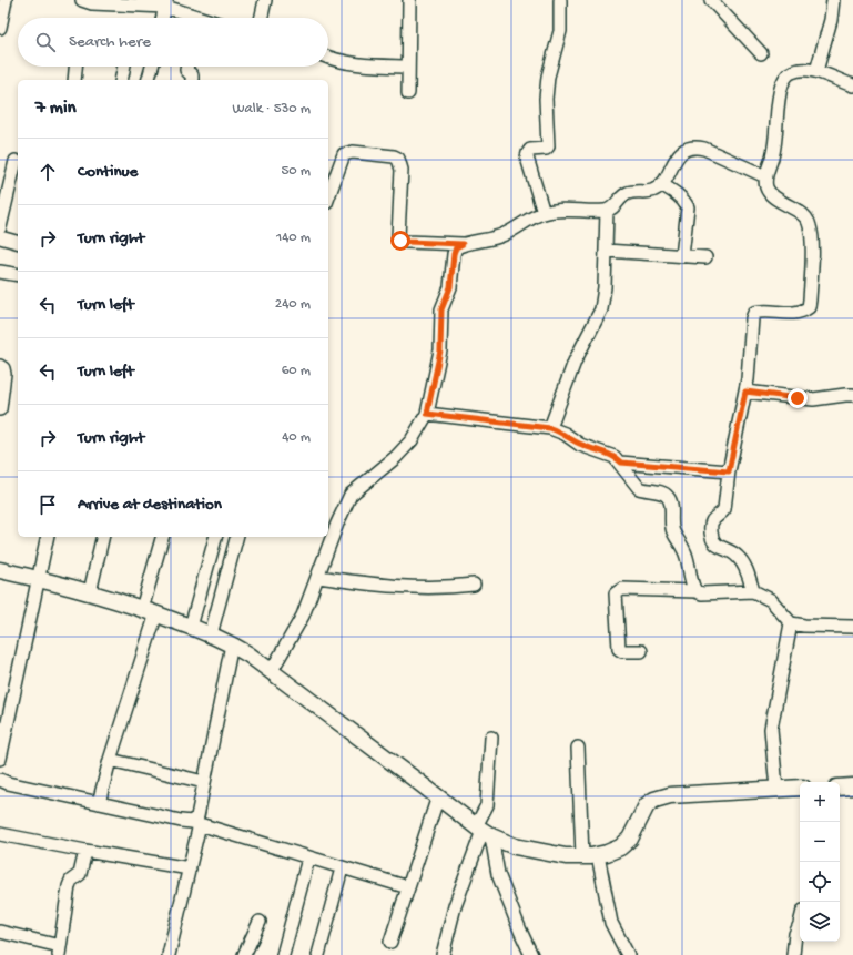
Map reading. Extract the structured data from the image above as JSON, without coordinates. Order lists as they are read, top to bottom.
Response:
{
  "page": {
    "search": "Search here",
    "heading": ["7 min", "Walk · 530 m"],
    "list": [
      ["Continue", "50 m"],
      ["Turn right", "140 m"],
      ["Turn left", "240 m"],
      ["Turn left", "60 m"],
      ["Turn right", "40 m"],
      "Arrive at destination"
    ],
    "map_buttons": ["+", "−"]
  }
}
